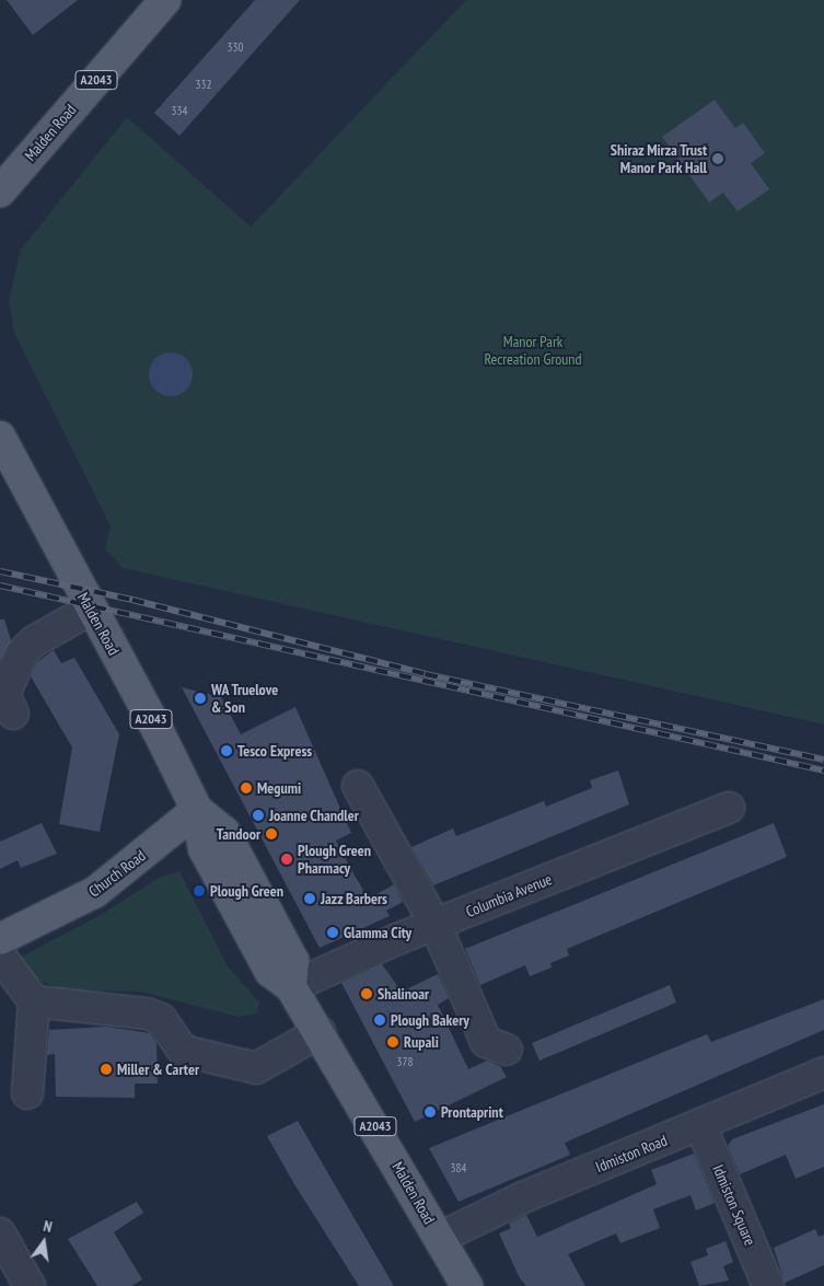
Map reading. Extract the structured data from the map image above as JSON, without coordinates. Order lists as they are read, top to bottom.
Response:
{
  "streets": {
    "main road": ["A2043", "Malden Road", "Church Road"],
    "street": ["Columbia Avenue", "Idmiston Road", "Idmiston Square"]
  },
  "crossings": [
    ["Malden Road", "Church Road"],
    ["Malden Road", "Columbia Avenue"],
    ["Malden Road", "Idmiston Road"],
    ["Idmiston Road", "Idmiston Square"]
  ],
  "parks": ["Manor Park Recreation Ground"],
  "places": [
    "Shiraz Mirza Trust Manor Park Hall",
    "WA Truelove & Son",
    "Tesco Express",
    "Megumi",
    "Joanne Chandler",
    "Tandoor",
    "Plough Green Pharmacy",
    "Plough Green",
    "Jazz Barbers",
    "Glamma City",
    "Shalinoar",
    "Plough Bakery",
    "Rupali",
    "Miller & Carter",
    "Prontaprint"
  ],
  "house_numbers": [
    "330",
    "332",
    "334",
    "378",
    "384"
  ],
  "north": "top"
}
